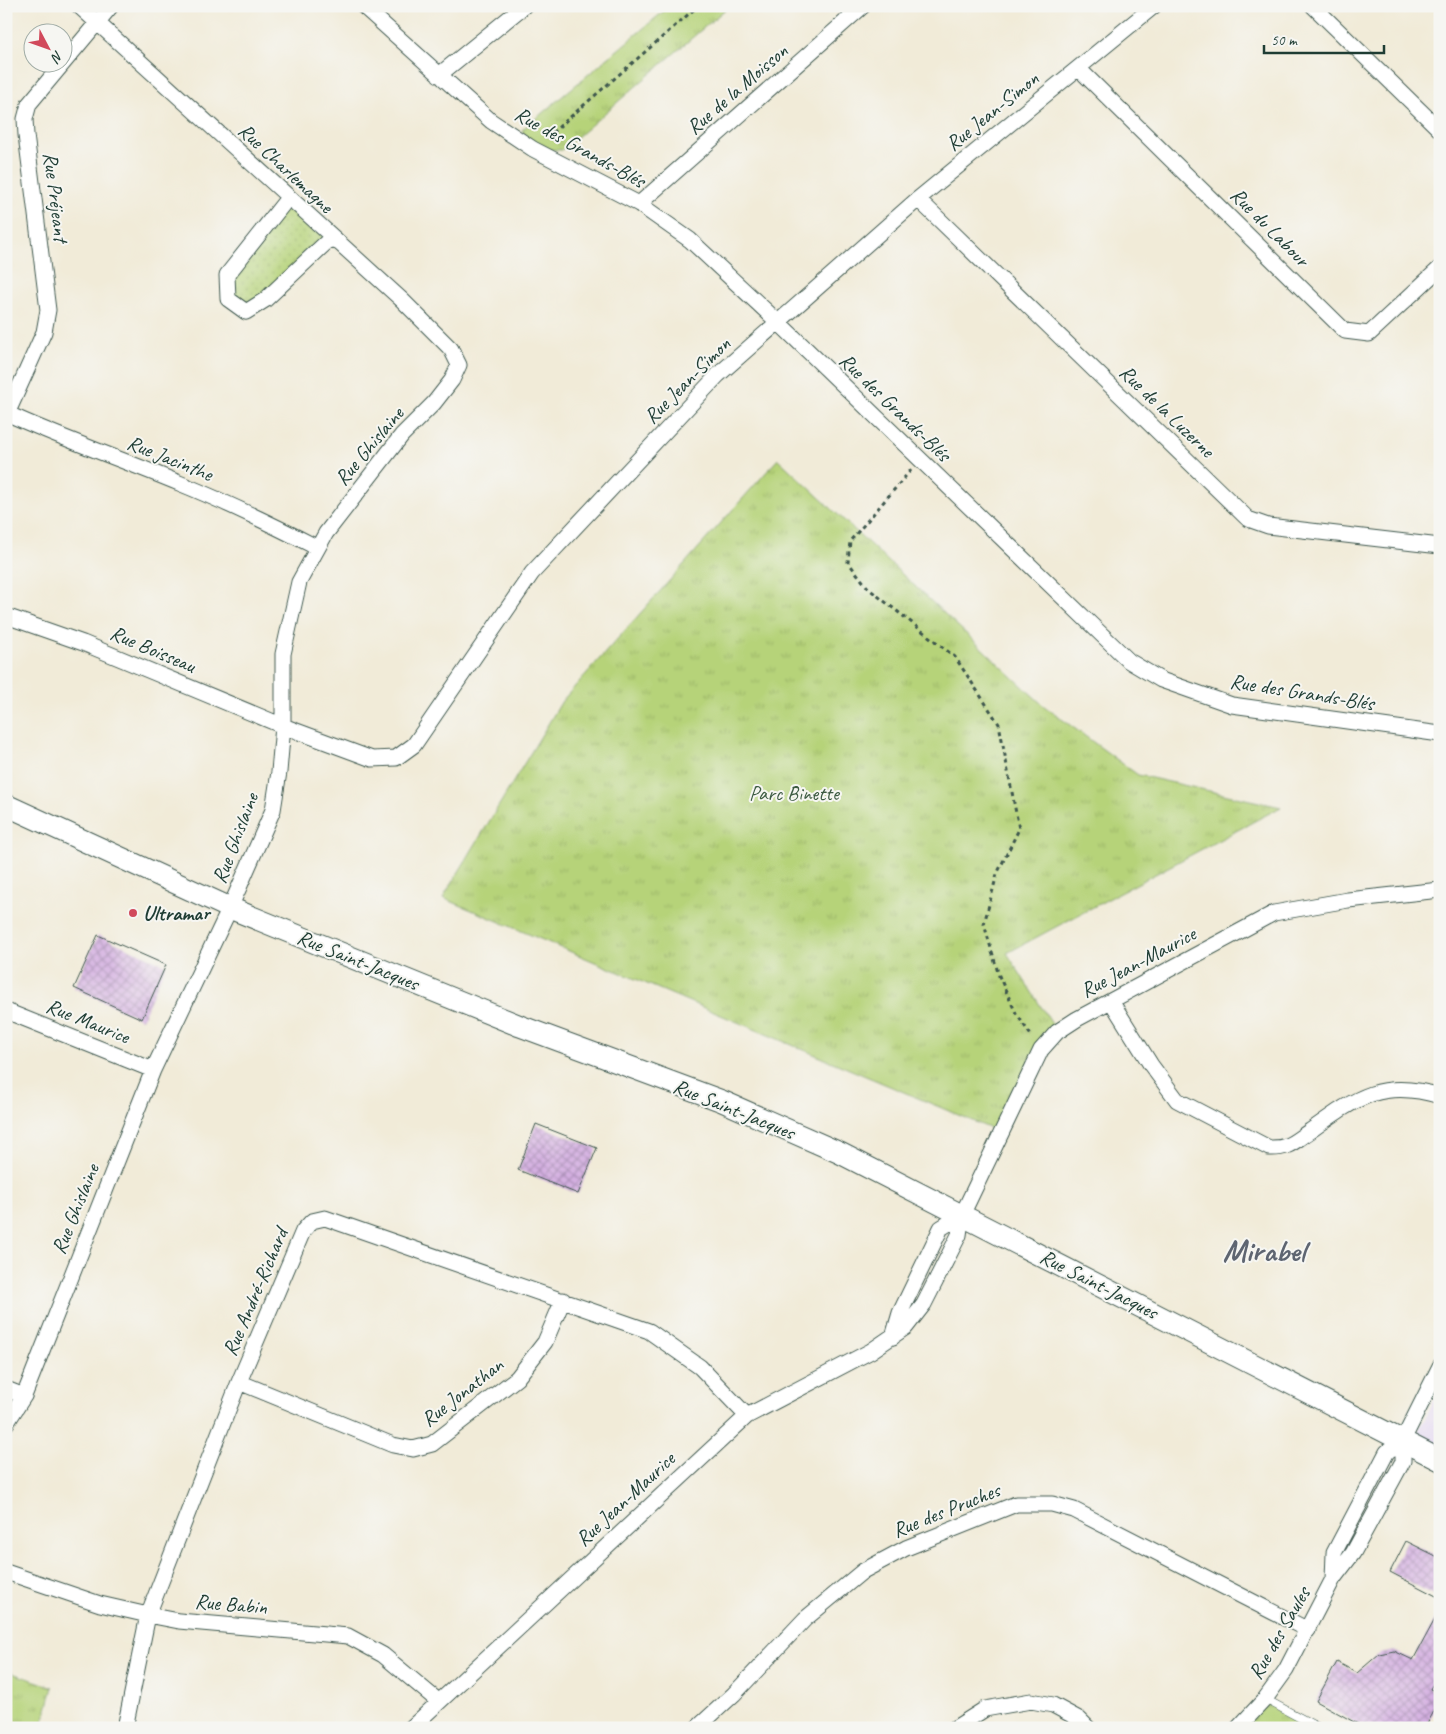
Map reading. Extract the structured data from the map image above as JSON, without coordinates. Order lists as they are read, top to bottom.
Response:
{
  "streets": {
    "street": [
      "Rue de la Moisson",
      "Rue Jean-Simon",
      "Rue des Grands-Blés",
      "Rue Charlemagne",
      "Rue Préjeant",
      "Rue du Labour",
      "Rue de la Luzerne",
      "Rue Ghislaine",
      "Rue Jacinthe",
      "Rue Boisseau",
      "Rue Saint-Jacques",
      "Rue Jean-Maurice",
      "Rue Maurice",
      "Rue André-Richard",
      "Rue Jonathan",
      "Rue des Pruches",
      "Rue Babin",
      "Rue des Saules"
    ]
  },
  "crossings": [
    ["Rue de la Moisson", "Rue des Grands-Blés"],
    ["Rue Jean-Simon", "Rue des Grands-Blés"],
    ["Rue Jean-Simon", "Rue du Labour"],
    ["Rue Jean-Simon", "Rue de la Luzerne"],
    ["Rue Jean-Simon", "Rue Ghislaine"],
    ["Rue Jean-Simon", "Rue Boisseau"],
    ["Rue Charlemagne", "Rue Préjeant"],
    ["Rue Charlemagne", "Rue Ghislaine"],
    ["Rue Préjeant", "Rue Jacinthe"],
    ["Rue Ghislaine", "Rue Jacinthe"],
    ["Rue Ghislaine", "Rue Boisseau"],
    ["Rue Ghislaine", "Rue Saint-Jacques"],
    ["Rue Ghislaine", "Rue Maurice"],
    ["Rue Saint-Jacques", "Rue Jean-Maurice"],
    ["Rue Saint-Jacques", "Rue des Saules"],
    ["Rue Jean-Maurice", "Rue André-Richard"],
    ["Rue Jean-Maurice", "Rue Babin"],
    ["Rue André-Richard", "Rue Jonathan"],
    ["Rue André-Richard", "Rue Babin"],
    ["Rue des Pruches", "Rue des Saules"]
  ],
  "districts": ["Mirabel"],
  "parks": ["Parc Binette"],
  "places": ["Ultramar"],
  "scale_bar": "50 m",
  "north": "bottom right"
}
